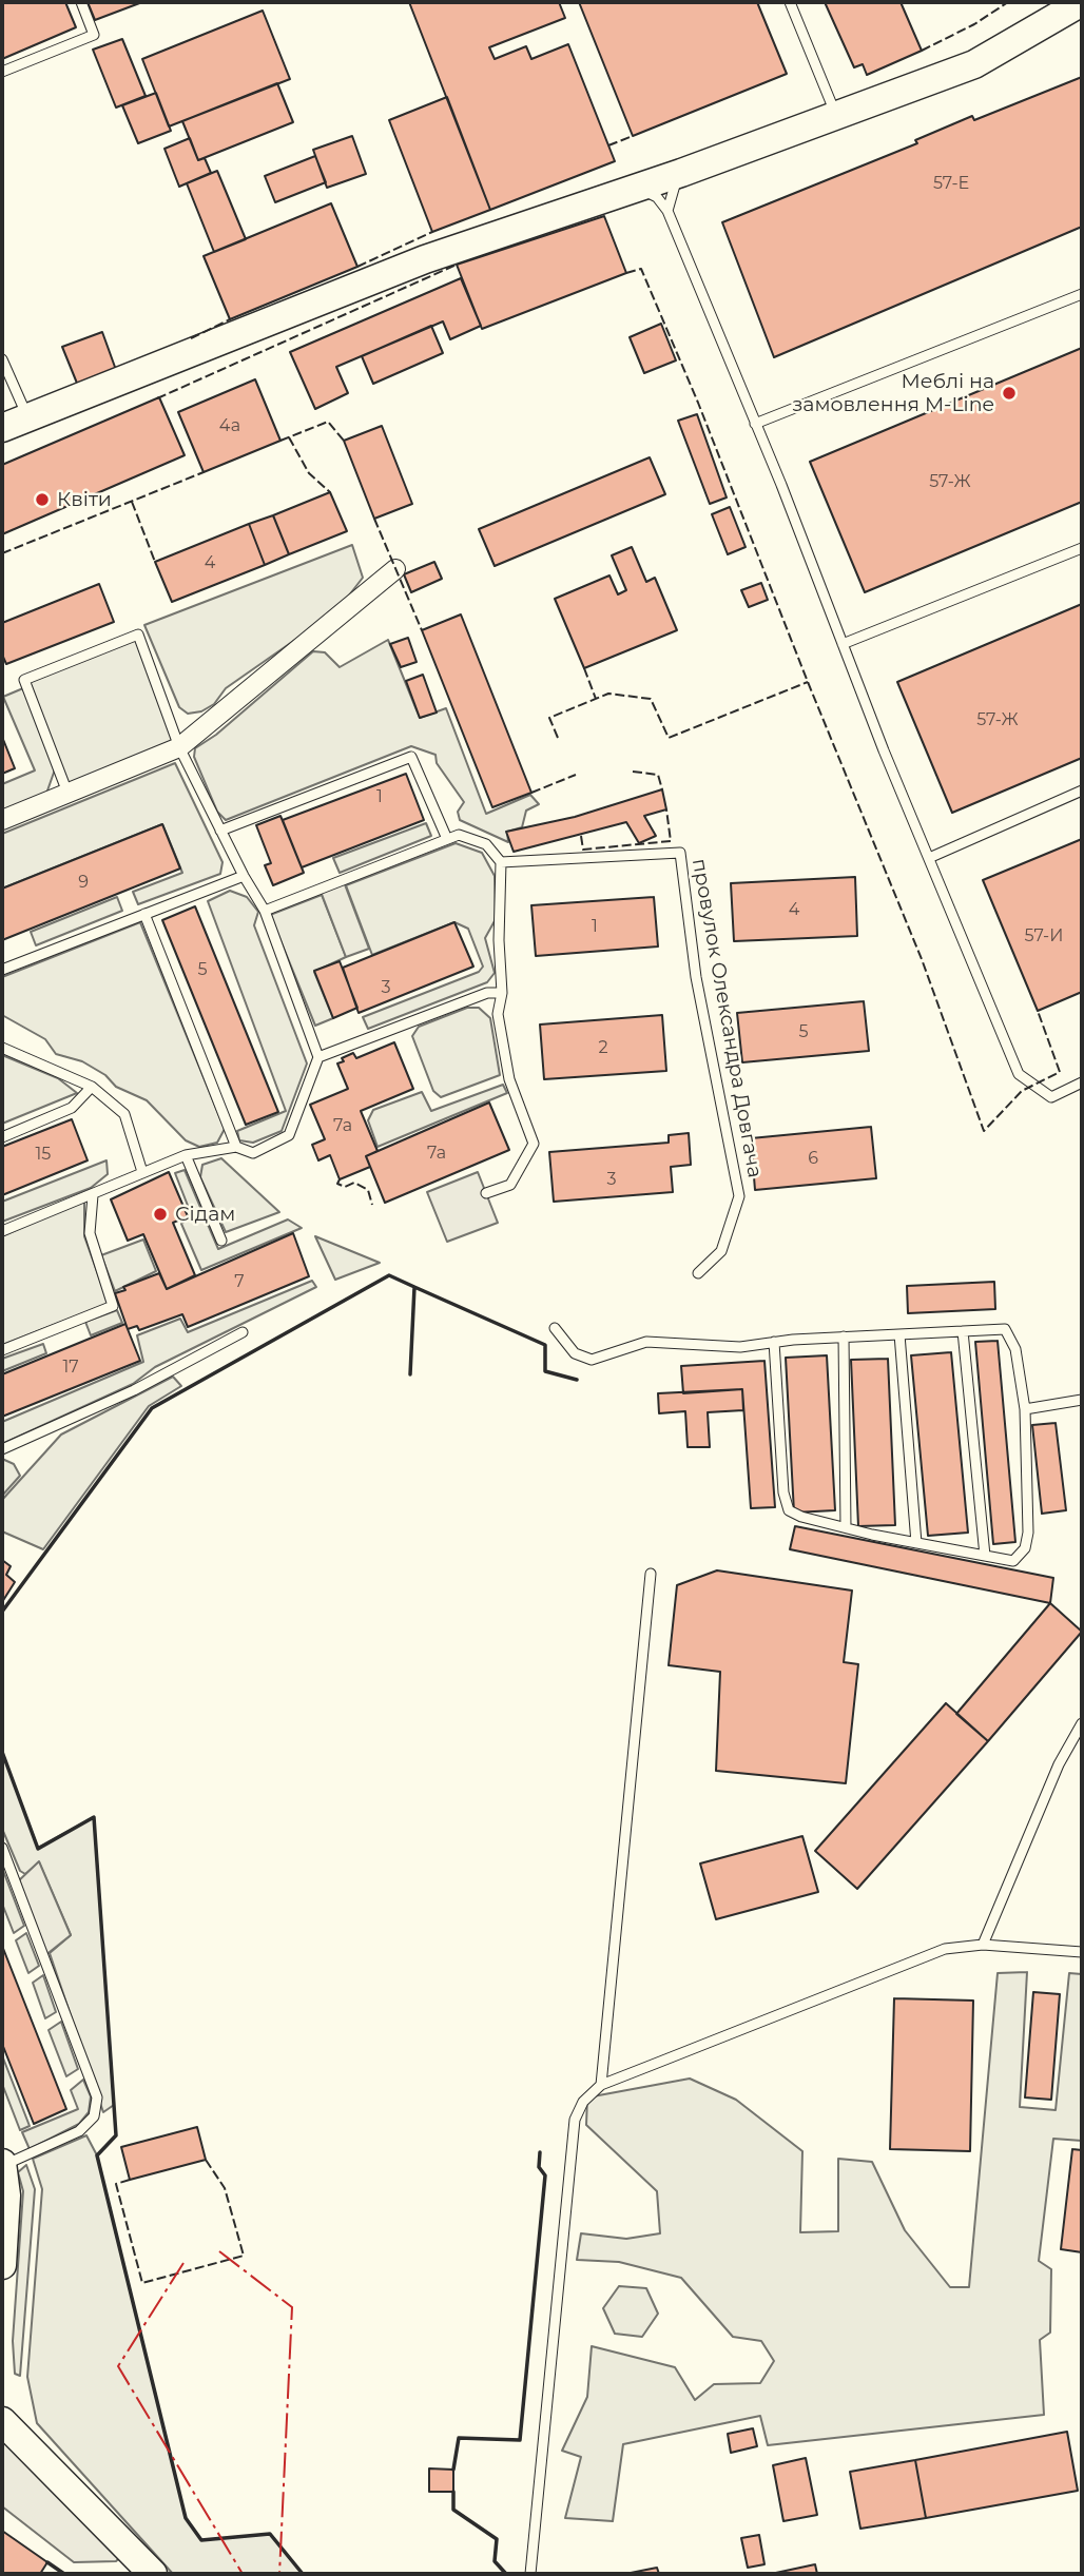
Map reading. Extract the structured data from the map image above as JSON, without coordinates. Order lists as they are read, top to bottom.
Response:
{
  "streets": {
    "lane": ["провулок Олександра Довгача"]
  },
  "places": ["Меблі на замовлення M-Line", "Квіти", "Сідам"],
  "house_numbers": [
    "57-Е",
    "4а",
    "57-Ж",
    "4",
    "57-Ж",
    "1",
    "9",
    "4",
    "1",
    "57-И",
    "5",
    "3",
    "5",
    "2",
    "7а",
    "7а",
    "15",
    "6",
    "3",
    "7",
    "17"
  ]
}
